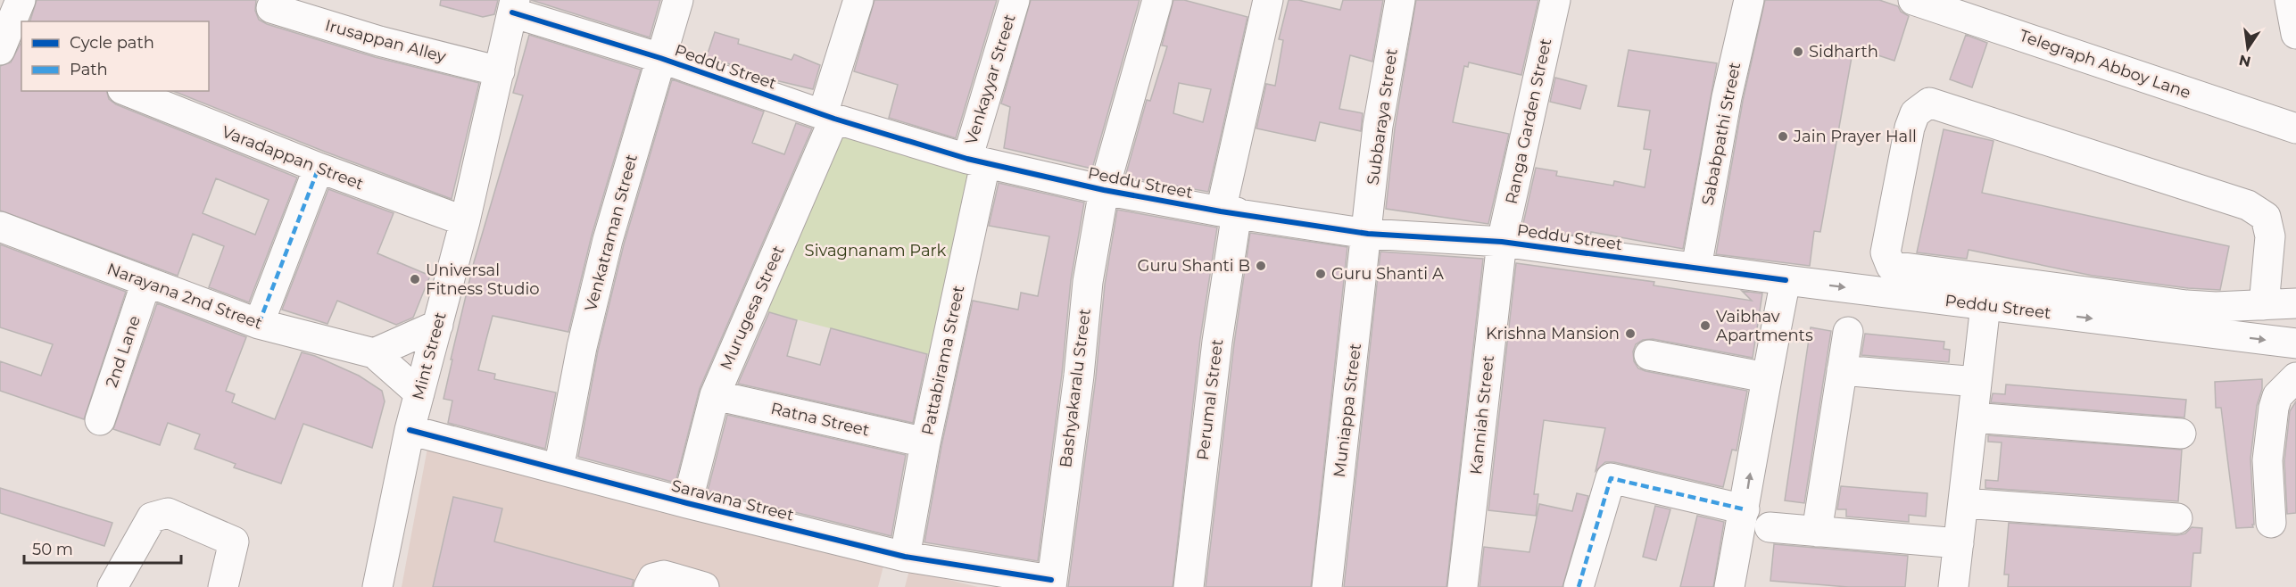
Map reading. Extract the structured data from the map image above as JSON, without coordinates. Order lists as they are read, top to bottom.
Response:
{
  "streets": {
    "street": [
      "Irusappan Alley",
      "Telegraph Abboy Lane",
      "Peddu Street",
      "Venkayyar Street",
      "Subbaraya Street",
      "Ranga Garden Street",
      "Sababpathi Street",
      "Varadappan Street",
      "Venkatraman Street",
      "Narayana 2nd Street",
      "Murugesa Street",
      "2nd Lane",
      "Mint Street",
      "Pattabirama Street",
      "Bashyakaralu Street",
      "Perumal Street",
      "Muniappa Street",
      "Kanniah Street",
      "Ratna Street",
      "Saravana Street"
    ]
  },
  "crossings": [
    ["Irusappan Alley", "Mint Street"],
    ["Peddu Street", "Venkayyar Street"],
    ["Peddu Street", "Subbaraya Street"],
    ["Peddu Street", "Ranga Garden Street"],
    ["Peddu Street", "Sababpathi Street"],
    ["Peddu Street", "Venkatraman Street"],
    ["Peddu Street", "Murugesa Street"],
    ["Peddu Street", "Mint Street"],
    ["Peddu Street", "Pattabirama Street"],
    ["Peddu Street", "Bashyakaralu Street"],
    ["Peddu Street", "Perumal Street"],
    ["Peddu Street", "Muniappa Street"],
    ["Peddu Street", "Kanniah Street"],
    ["Venkayyar Street", "Pattabirama Street"],
    ["Subbaraya Street", "Muniappa Street"],
    ["Ranga Garden Street", "Kanniah Street"],
    ["Varadappan Street", "Mint Street"],
    ["Venkatraman Street", "Saravana Street"],
    ["Narayana 2nd Street", "2nd Lane"],
    ["Narayana 2nd Street", "Mint Street"],
    ["Murugesa Street", "Ratna Street"],
    ["Murugesa Street", "Saravana Street"],
    ["Mint Street", "Saravana Street"],
    ["Pattabirama Street", "Ratna Street"],
    ["Pattabirama Street", "Saravana Street"],
    ["Bashyakaralu Street", "Saravana Street"]
  ],
  "parks": ["Sivagnanam Park"],
  "places": [
    "Sidharth",
    "Jain Prayer Hall",
    "Guru Shanti B",
    "Guru Shanti A",
    "Universal Fitness Studio",
    "Vaibhav Apartments",
    "Krishna Mansion"
  ],
  "legend": ["Cycle path", "Path"],
  "scale_bar": "50 m",
  "north": "bottom"
}
